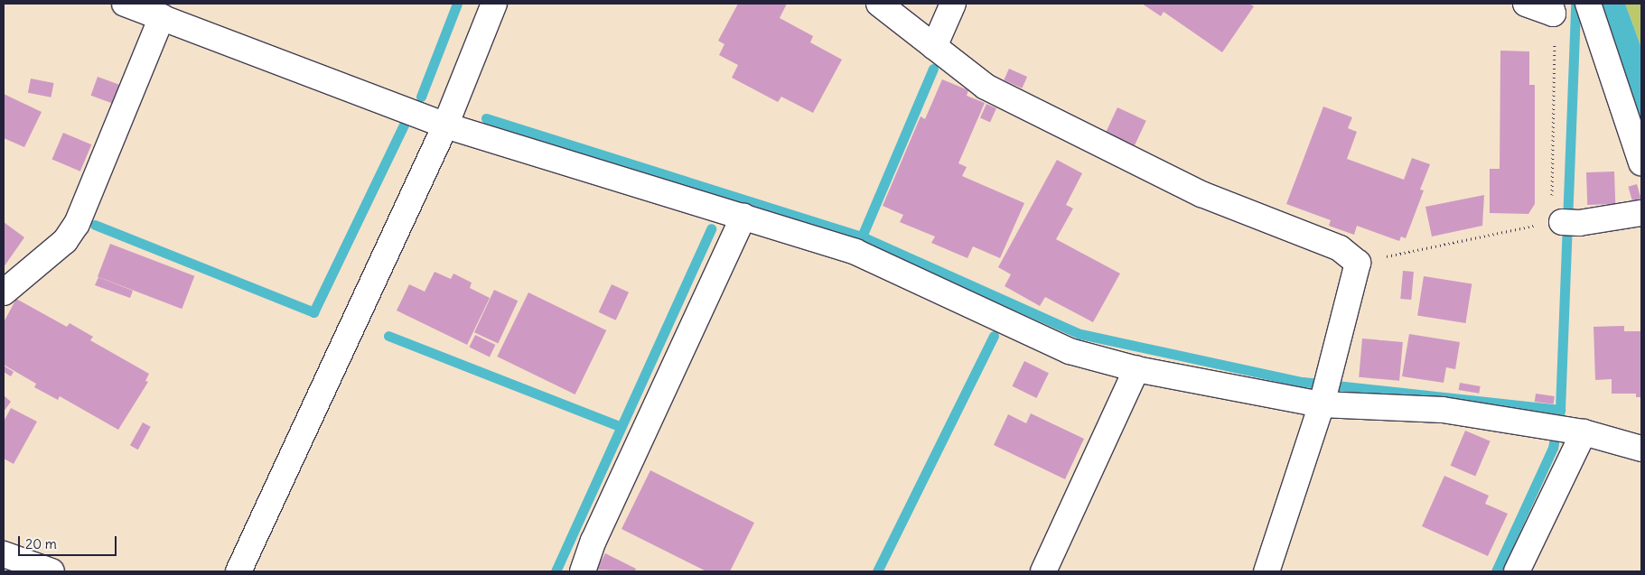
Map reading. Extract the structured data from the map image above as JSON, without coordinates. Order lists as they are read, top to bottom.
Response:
{
  "scale_bar": "20 m"
}
